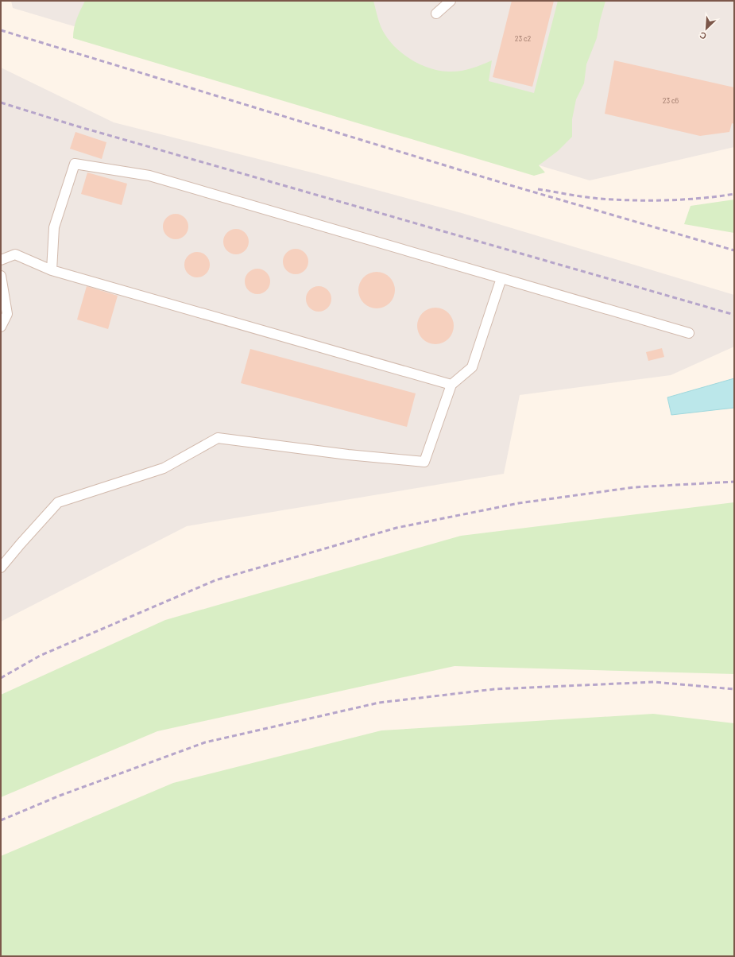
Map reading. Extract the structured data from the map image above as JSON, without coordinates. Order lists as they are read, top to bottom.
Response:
{
  "house_numbers": ["23 с2", "23 с6"],
  "north": "bottom left"
}
